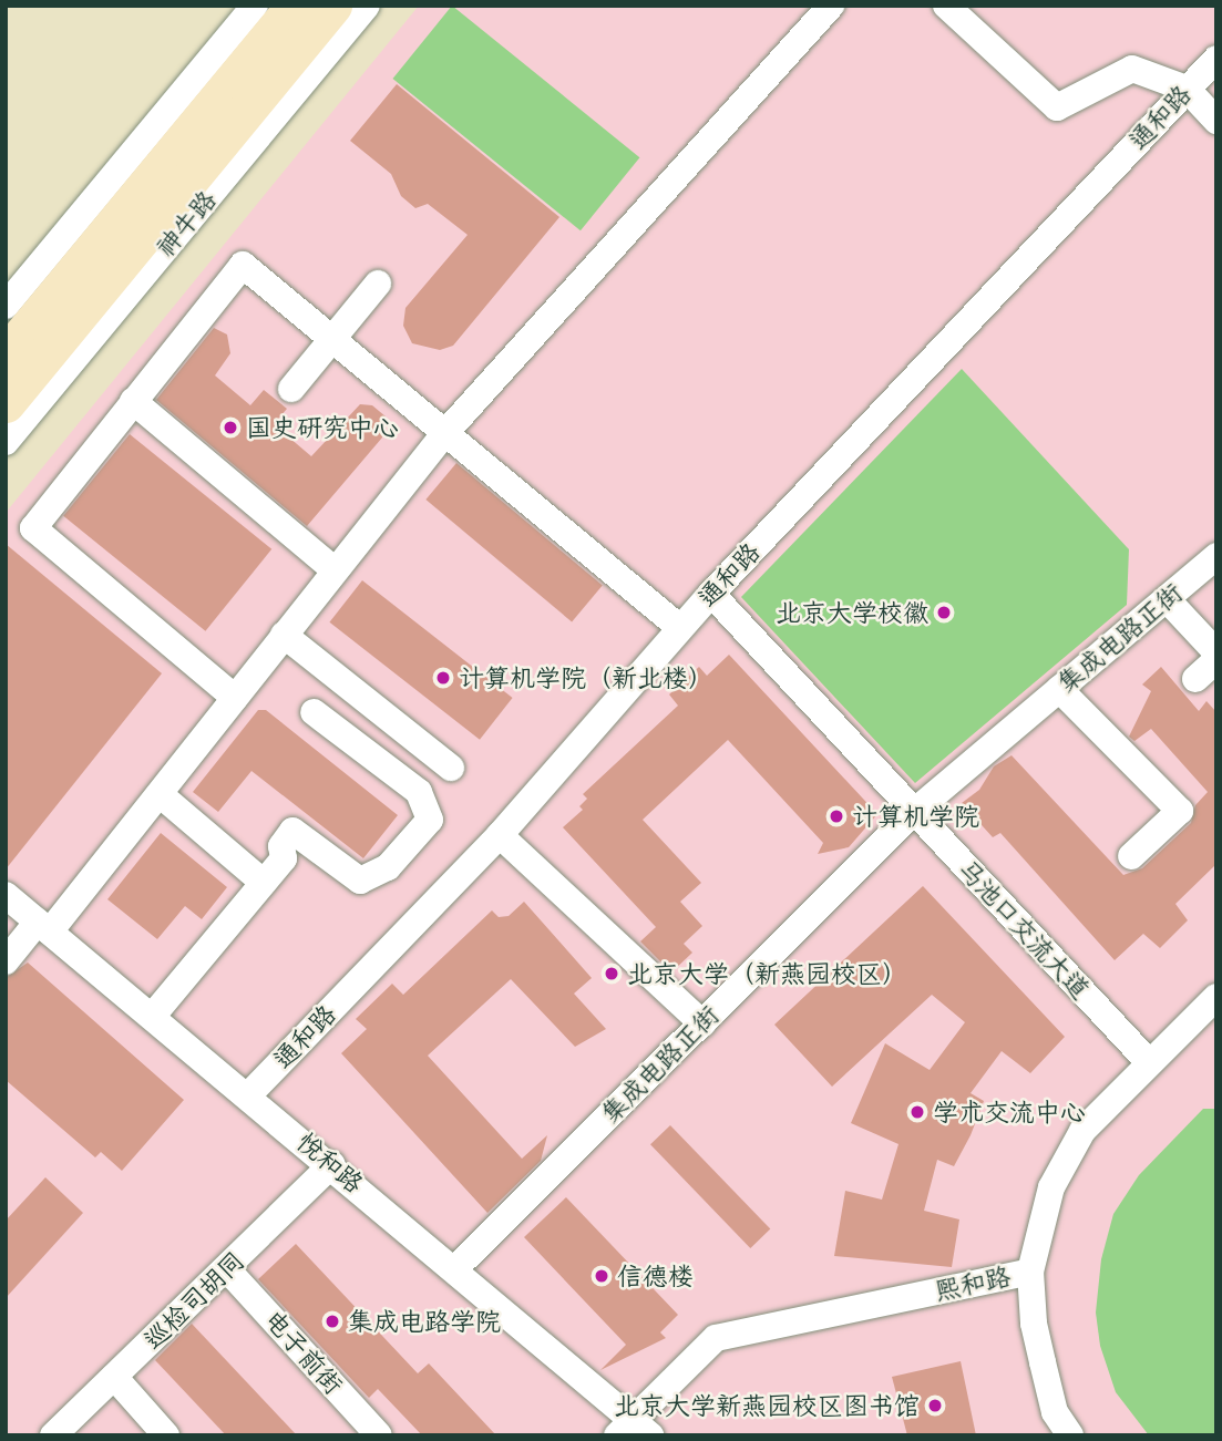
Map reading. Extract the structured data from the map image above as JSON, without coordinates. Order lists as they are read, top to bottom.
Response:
{
  "streets": {
    "main road": ["神牛路"],
    "street": [
      "通和路",
      "集成电路正街",
      "马池口交流大道",
      "悦和路",
      "熙和路",
      "巡检司胡同",
      "电子前街"
    ]
  },
  "crossings": [
    ["通和路", "马池口交流大道"],
    ["通和路", "悦和路"],
    ["集成电路正街", "马池口交流大道"],
    ["集成电路正街", "悦和路"],
    ["马池口交流大道", "熙和路"],
    ["悦和路", "熙和路"],
    ["悦和路", "巡检司胡同"],
    ["巡检司胡同", "电子前街"]
  ],
  "places": [
    "国史研究中心",
    "北京大学校徽",
    "计算机学院（新北楼）",
    "计算机学院",
    "北京大学（新燕园校区）",
    "学术交流中心",
    "信德楼",
    "集成电路学院",
    "北京大学新燕园校区图书馆"
  ]
}
